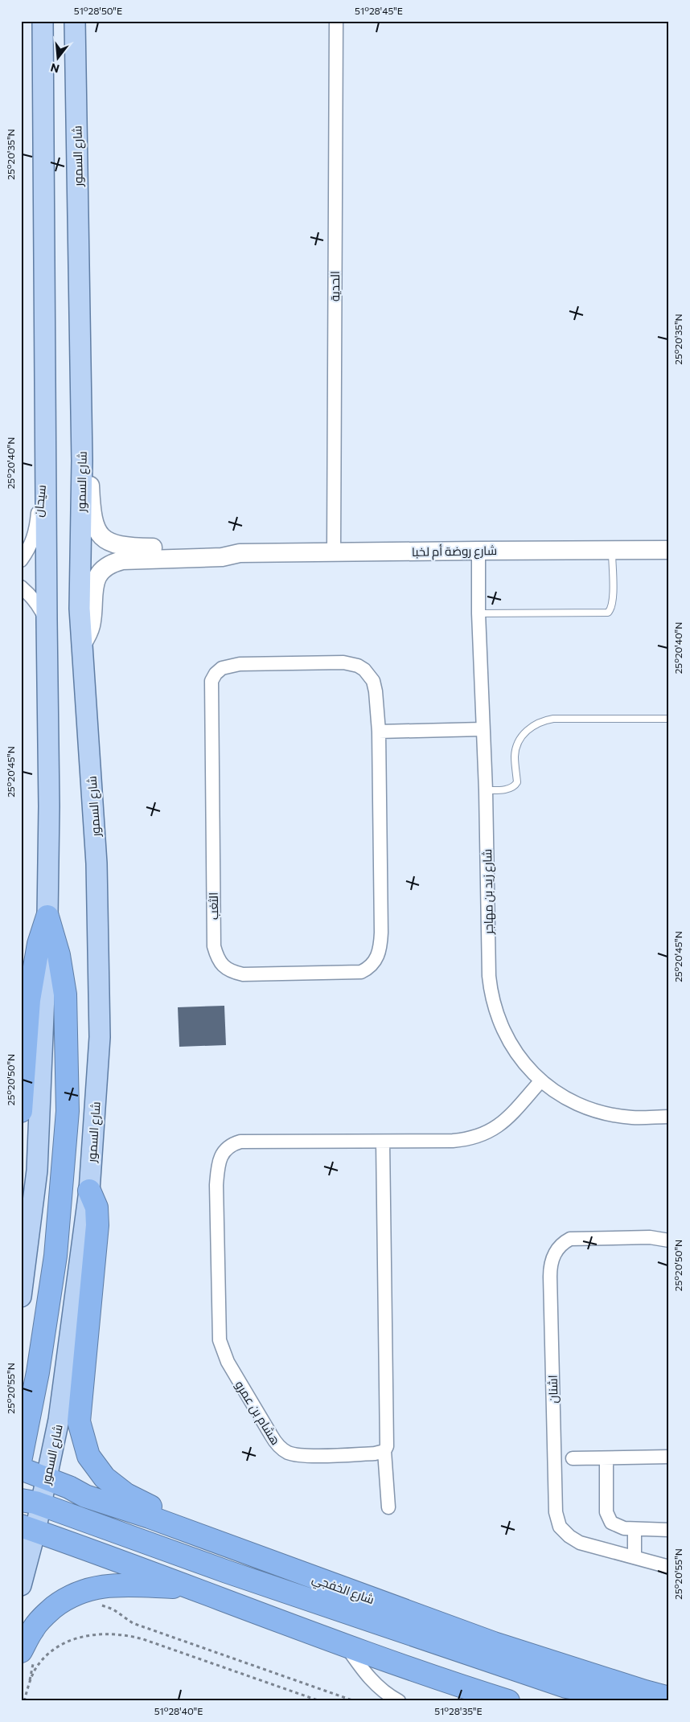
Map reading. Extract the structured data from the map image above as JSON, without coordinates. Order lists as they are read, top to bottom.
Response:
{
  "streets": {
    "highway": ["شارع الخفجي"],
    "main road": ["شارع السمور"],
    "street": [
      "الحدية",
      "سيحان",
      "شارع روضة أم لخبا",
      "شارع زيد بن مهاجر",
      "الثغب",
      "اشنان",
      "هشام بن عمرو"
    ]
  },
  "crossings": [
    ["شارع السمور", "شارع روضة أم لخبا"],
    ["شارع السمور", "شارع الخفجي"],
    ["الحدية", "شارع روضة أم لخبا"],
    ["شارع روضة أم لخبا", "شارع زيد بن مهاجر"],
    ["شارع زيد بن مهاجر", "هشام بن عمرو"]
  ],
  "north": "bottom",
  "coordinates": [
    "51°28'50\"E",
    "51°28'45\"E",
    "25°20'35\"N",
    "25°20'40\"N",
    "25°20'45\"N",
    "25°20'50\"N",
    "25°20'55\"N",
    "51°28'40\"E",
    "51°28'35\"E"
  ]
}
